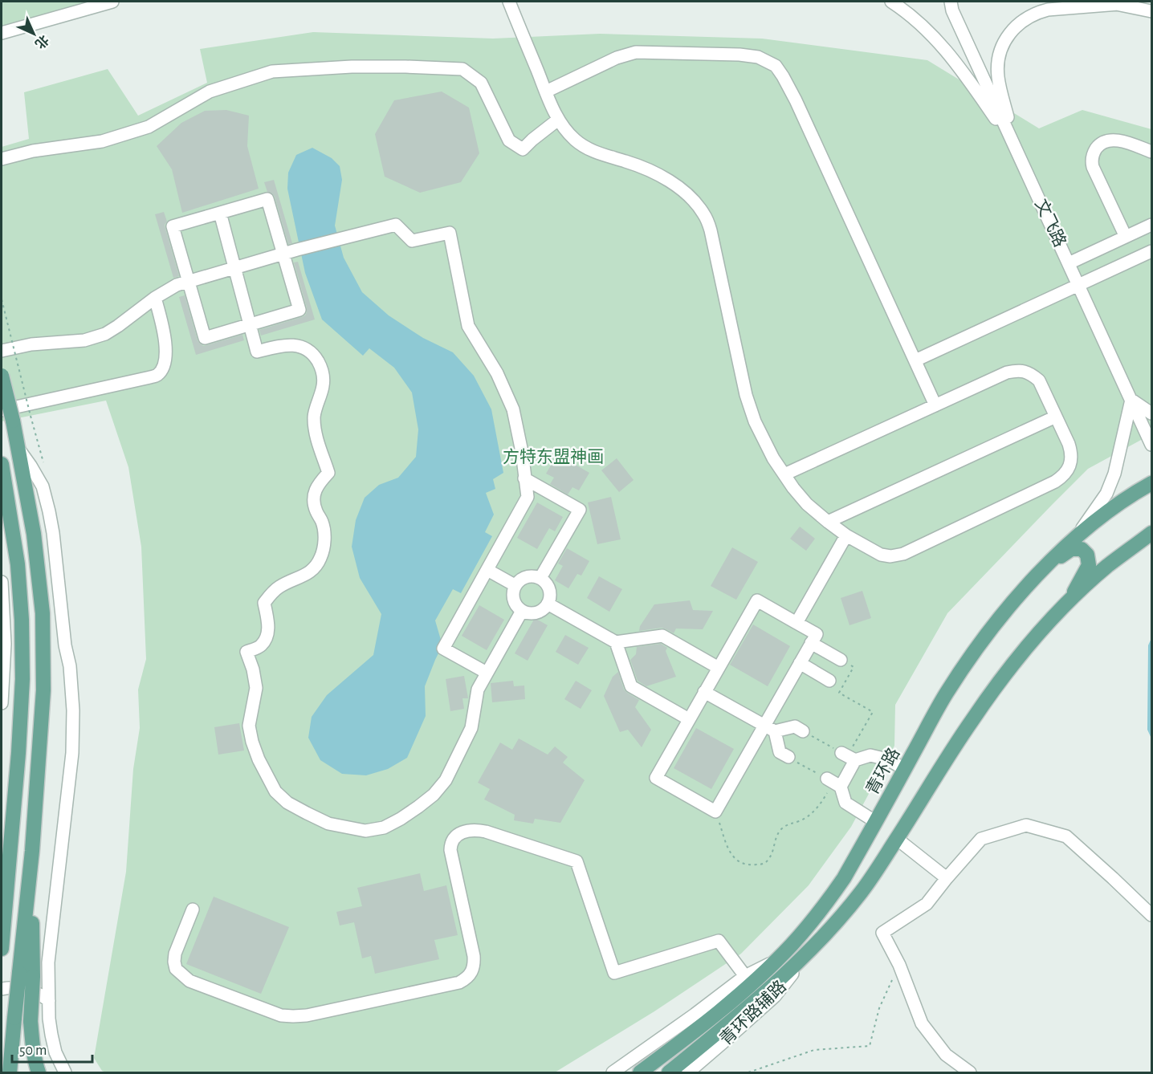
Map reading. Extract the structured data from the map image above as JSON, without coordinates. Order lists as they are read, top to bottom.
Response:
{
  "streets": {
    "main road": ["青环路"],
    "street": ["文飞路", "青环路辅路"]
  },
  "parks": ["方特东盟神画"],
  "scale_bar": "50 m",
  "north": "bottom right"
}
